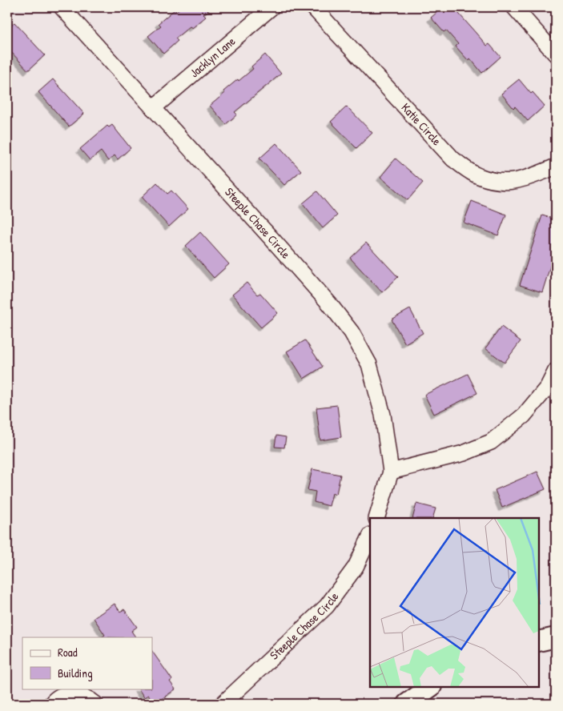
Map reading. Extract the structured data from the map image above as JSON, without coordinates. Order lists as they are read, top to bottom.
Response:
{
  "streets": {
    "street": ["Jacklyn Lane", "Katie Circle", "Steeple Chase Circle"]
  },
  "crossings": [
    ["Jacklyn Lane", "Steeple Chase Circle"]
  ],
  "legend": ["Road", "Building"]
}
